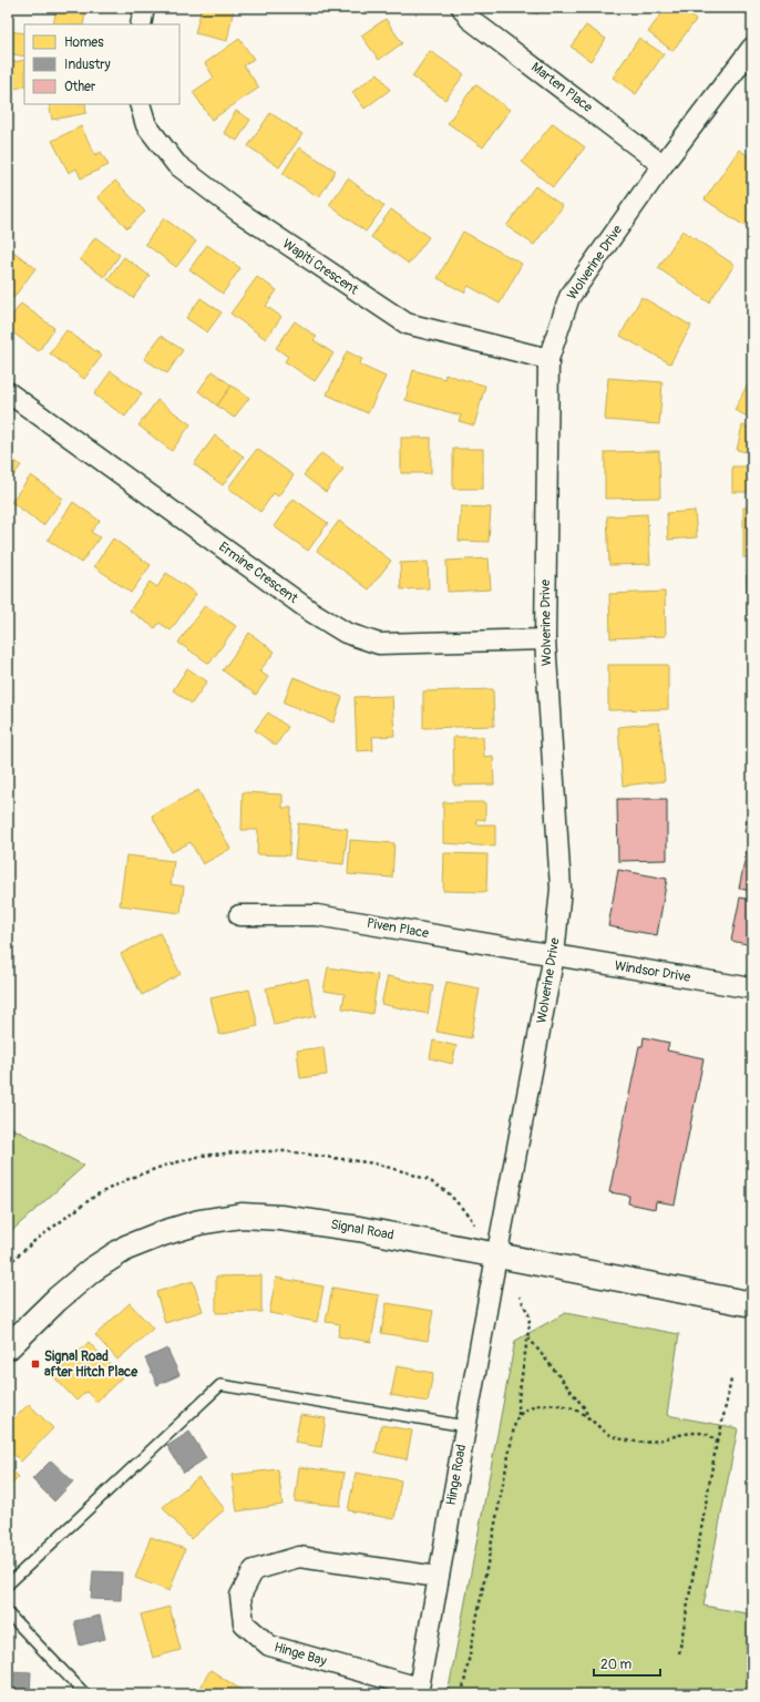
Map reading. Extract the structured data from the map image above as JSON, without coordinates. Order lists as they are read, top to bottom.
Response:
{
  "streets": {
    "street": [
      "Marten Place",
      "Wolverine Drive",
      "Wapiti Crescent",
      "Ermine Crescent",
      "Piven Place",
      "Windsor Drive",
      "Signal Road",
      "Hinge Road",
      "Hinge Bay"
    ]
  },
  "crossings": [
    ["Marten Place", "Wolverine Drive"],
    ["Wolverine Drive", "Wapiti Crescent"],
    ["Wolverine Drive", "Ermine Crescent"],
    ["Wolverine Drive", "Piven Place"],
    ["Wolverine Drive", "Windsor Drive"],
    ["Wolverine Drive", "Signal Road"],
    ["Wolverine Drive", "Hinge Road"],
    ["Piven Place", "Windsor Drive"],
    ["Signal Road", "Hinge Road"],
    ["Hinge Road", "Hinge Bay"]
  ],
  "places": {
    "transit": ["Signal Road after Hitch Place"]
  },
  "legend": ["Homes", "Industry", "Other"],
  "scale_bar": "20 m"
}
